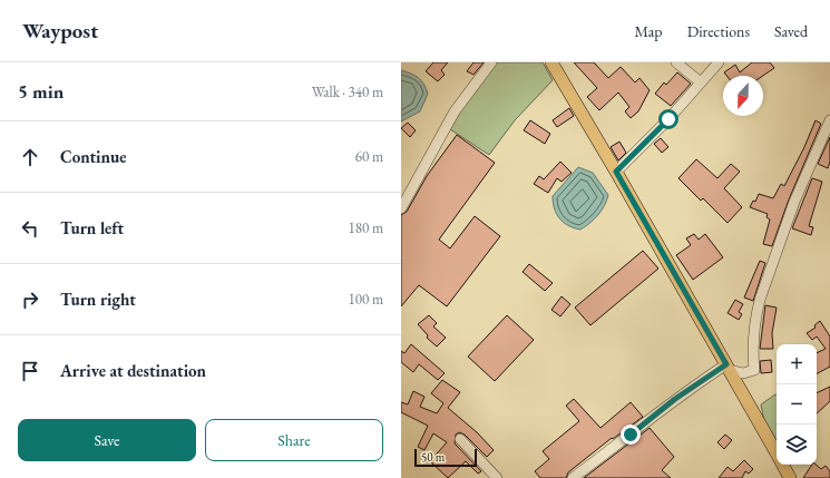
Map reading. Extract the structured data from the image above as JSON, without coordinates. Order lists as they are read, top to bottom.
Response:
{
  "scale_bar": "50 m",
  "north": "bottom",
  "page": {
    "header": "Waypost",
    "nav": ["Map", "Directions", "Saved"],
    "heading": ["5 min", "Walk · 340 m"],
    "list": [
      ["Continue", "60 m"],
      ["Turn left", "180 m"],
      ["Turn right", "100 m"],
      "Arrive at destination"
    ],
    "map_buttons": ["+", "−"],
    "buttons": ["Save", "Share"],
    "scale": "50 m"
  }
}
